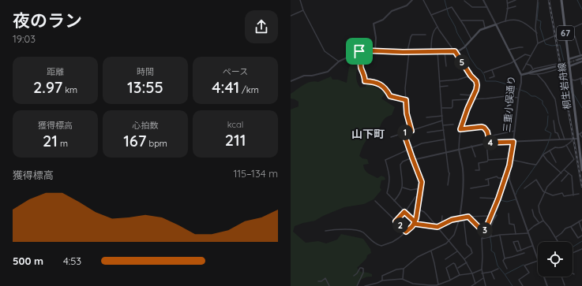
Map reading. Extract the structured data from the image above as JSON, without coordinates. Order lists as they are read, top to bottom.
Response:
{
  "streets": {
    "main road": ["67", "桐生岩舟線", "三重小俣通り"]
  },
  "districts": ["山下町"],
  "page": {
    "heading": ["夜のラン", "19:03"],
    "stats": [
      ["距離", "2.97 km"],
      ["時間", "13:55"],
      ["ペース", "4:41 /km"],
      ["獲得標高", "21 m"],
      ["心拍数", "167 bpm"],
      ["kcal", "211"]
    ],
    "pins": [
      "5",
      "1",
      "4",
      "2",
      "3"
    ],
    "chart": ["獲得標高", "115–134 m"],
    "list": [
      {
        "name": "500 m",
        "note": "4:53"
      }
    ]
  }
}
